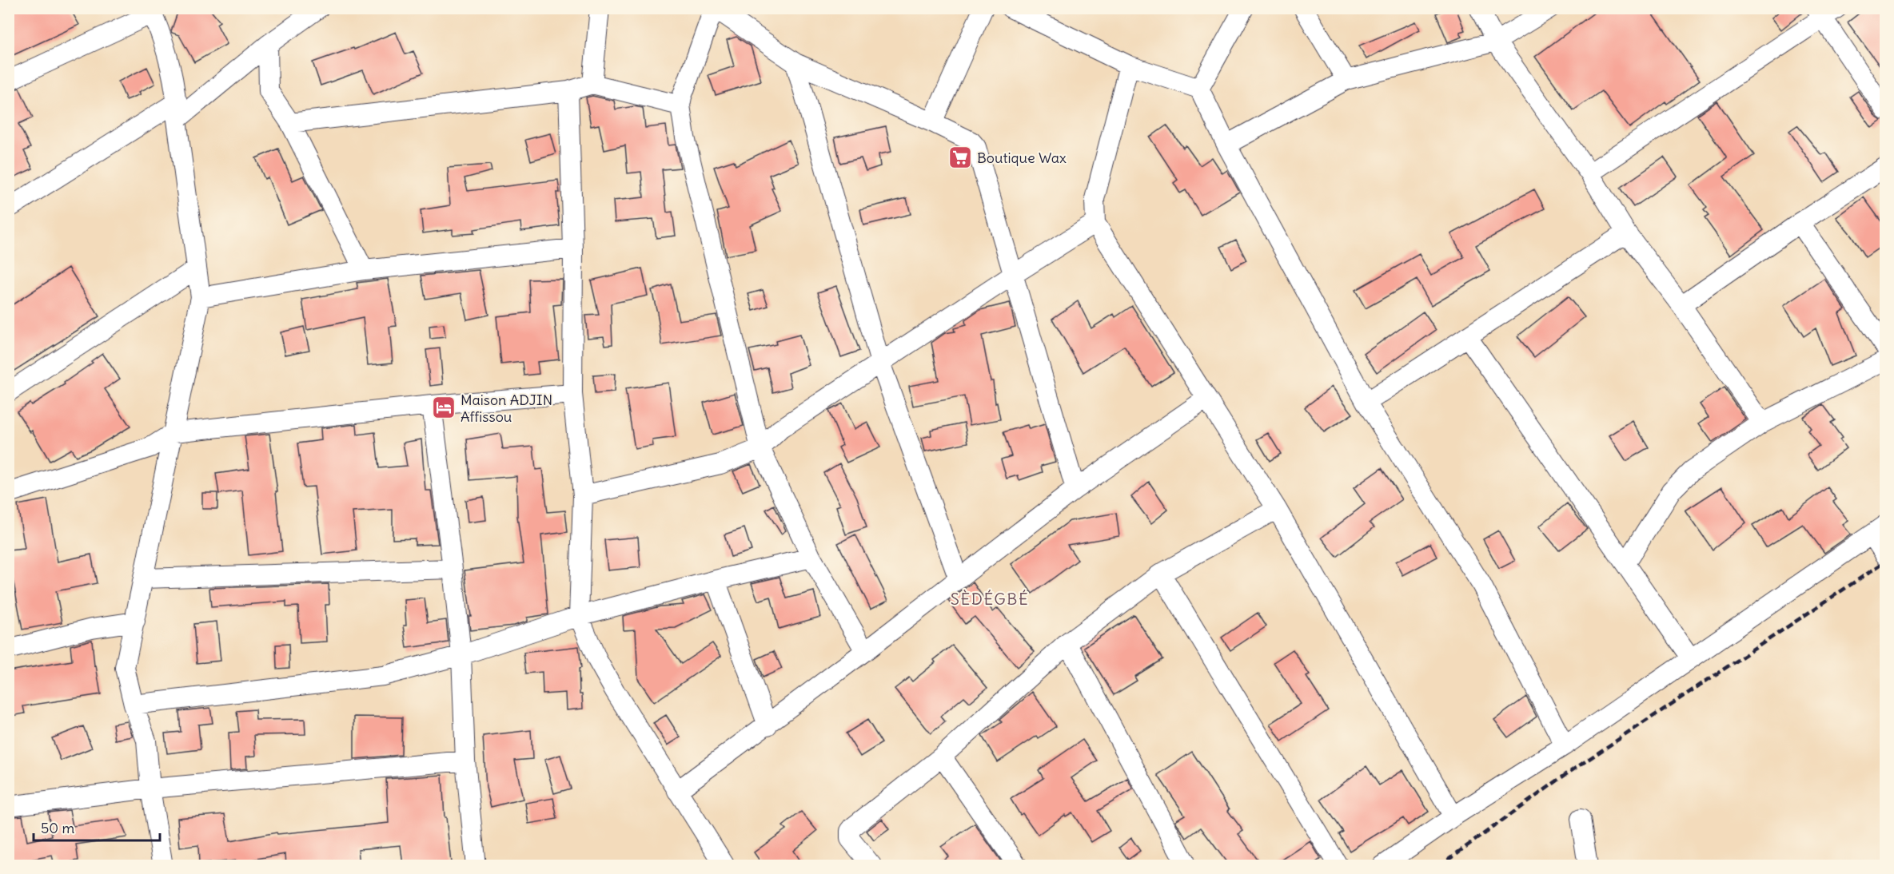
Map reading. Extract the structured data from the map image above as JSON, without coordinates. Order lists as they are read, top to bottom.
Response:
{
  "districts": ["SÈDÉGBÉ"],
  "places": {
    "supermarket": ["Boutique Wax"],
    "hotel": ["Maison ADJIN Affissou"]
  },
  "scale_bar": "50 m"
}
